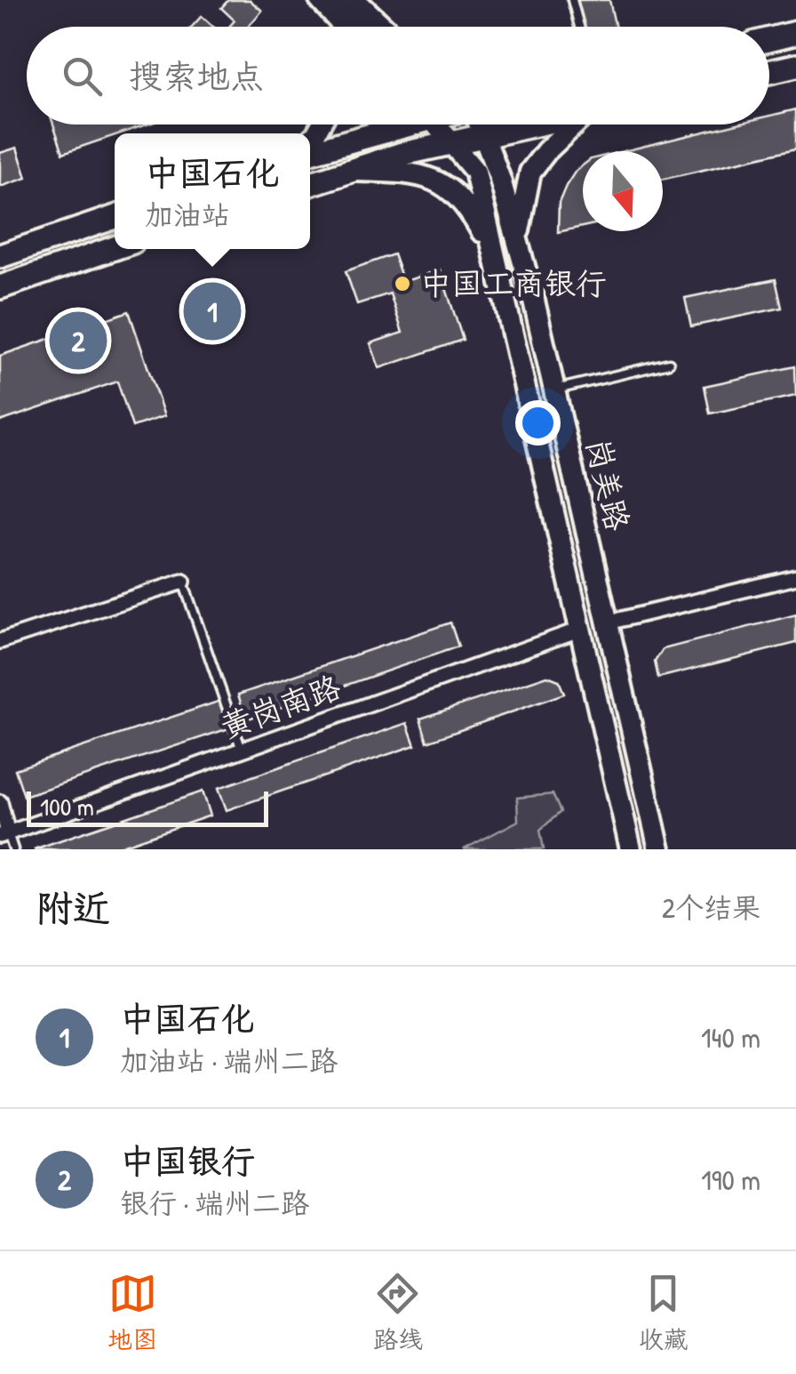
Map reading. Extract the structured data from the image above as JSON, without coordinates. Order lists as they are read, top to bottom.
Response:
{
  "streets": {
    "main road": ["岗美路"],
    "street": ["黄岗南路"]
  },
  "crossings": [
    ["岗美路", "黄岗南路"]
  ],
  "places": ["中国工商银行"],
  "scale_bar": "100 m",
  "north": "bottom",
  "page": {
    "search": "搜索地点",
    "popup": ["中国石化", "加油站"],
    "pins": ["1", "2"],
    "scale": "100 m",
    "heading": ["附近", "2个结果"],
    "list": [
      {
        "mark": "1",
        "name": "中国石化",
        "note": "加油站 · 端州二路",
        "value": "140 m"
      },
      {
        "mark": "2",
        "name": "中国银行",
        "note": "银行 · 端州二路",
        "value": "190 m"
      }
    ],
    "nav": ["地图", "路线", "收藏"]
  }
}
